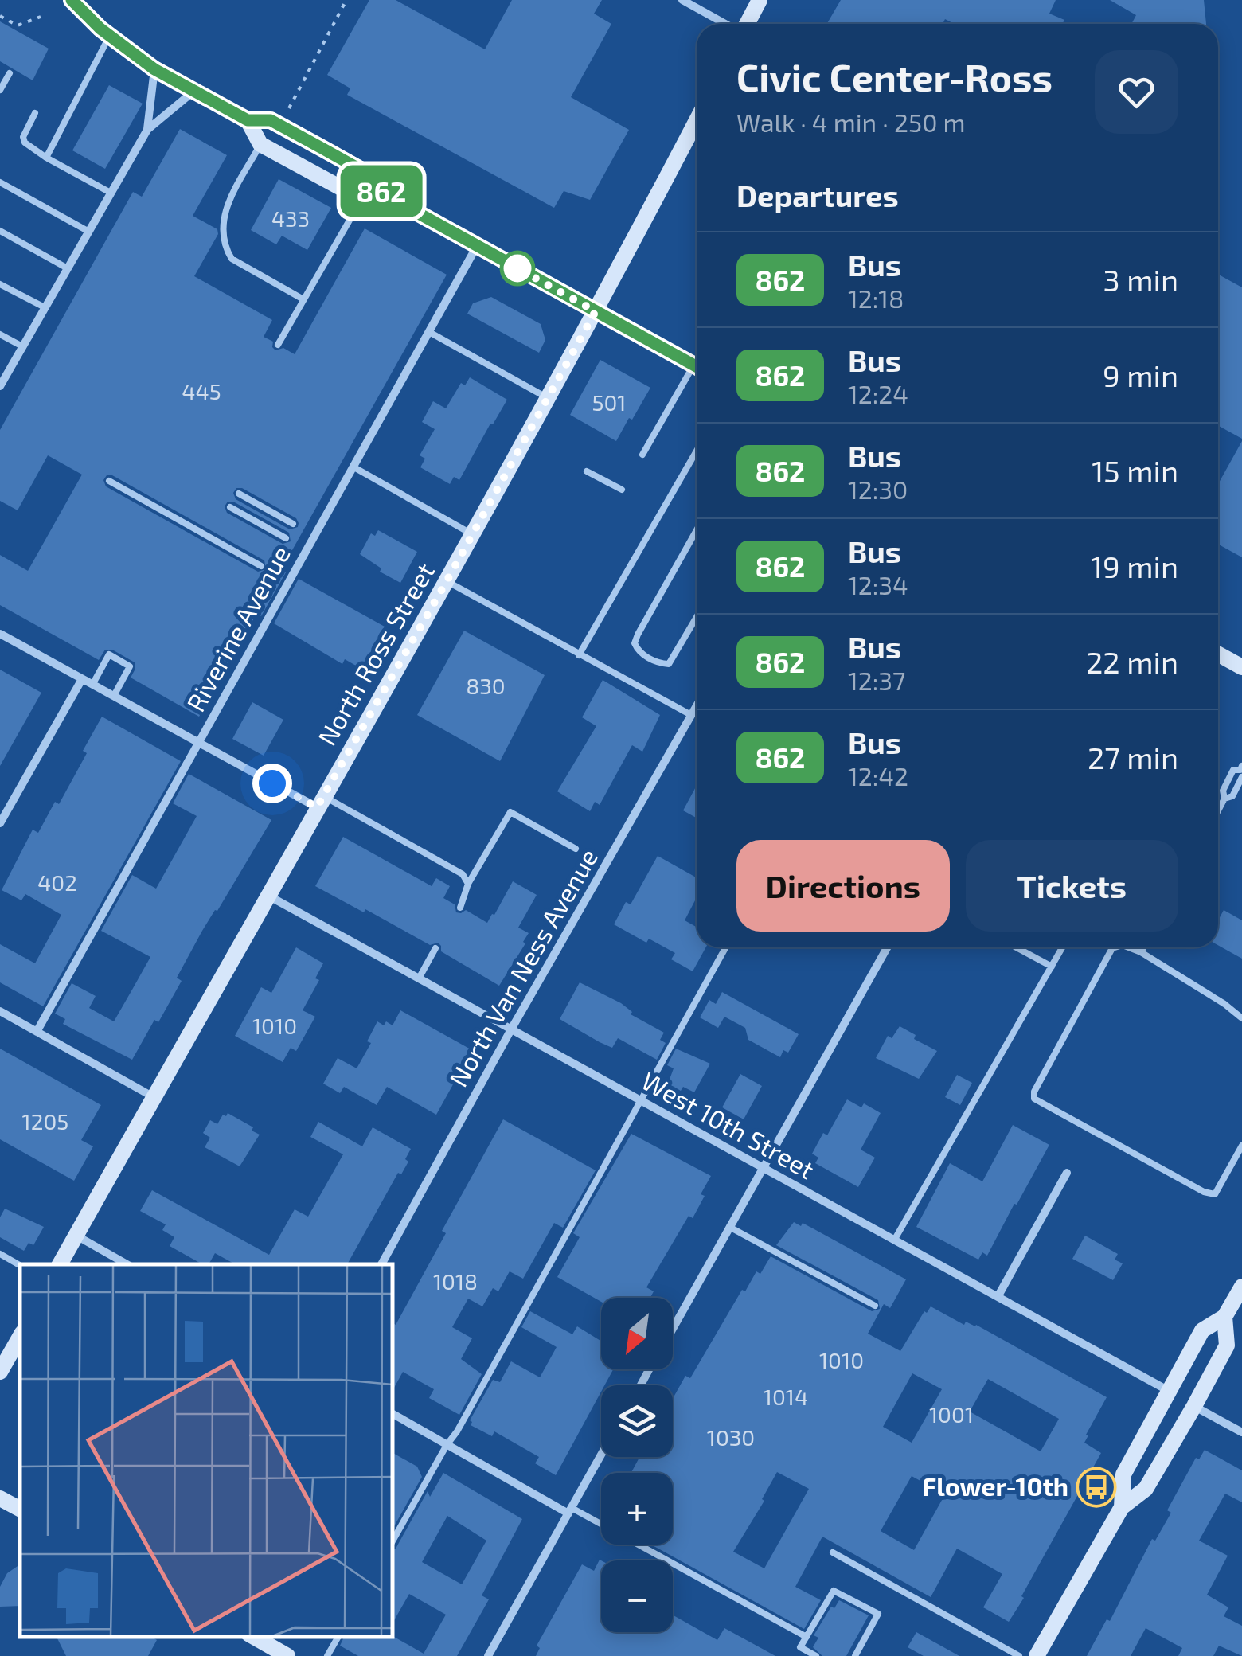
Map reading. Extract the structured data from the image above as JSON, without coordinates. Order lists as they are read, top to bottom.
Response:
{
  "streets": {
    "main road": ["North Ross Street"],
    "street": ["Riverine Avenue", "North Van Ness Avenue", "West 10th Street"]
  },
  "crossings": [
    ["North Ross Street", "West 10th Street"],
    ["North Van Ness Avenue", "West 10th Street"]
  ],
  "places": {
    "bus stop": ["Flower-10th"]
  },
  "lines": ["bus line 862"],
  "house_numbers": [
    "433",
    "445",
    "501",
    "830",
    "402",
    "1010",
    "1205",
    "1018",
    "1010",
    "1014",
    "1001",
    "1030"
  ],
  "north": "bottom left",
  "page": {
    "on_map": "862",
    "heading": [
      ["Civic Center-Ross", "Walk · 4 min · 250 m"],
      "Departures"
    ],
    "list": [
      {
        "mark": "862",
        "name": "Bus",
        "note": "12:18",
        "value": "3 min"
      },
      {
        "mark": "862",
        "name": "Bus",
        "note": "12:24",
        "value": "9 min"
      },
      {
        "mark": "862",
        "name": "Bus",
        "note": "12:30",
        "value": "15 min"
      },
      {
        "mark": "862",
        "name": "Bus",
        "note": "12:34",
        "value": "19 min"
      },
      {
        "mark": "862",
        "name": "Bus",
        "note": "12:37",
        "value": "22 min"
      },
      {
        "mark": "862",
        "name": "Bus",
        "note": "12:42",
        "value": "27 min"
      }
    ],
    "buttons": ["Directions", "Tickets"],
    "map_buttons": ["+", "−"]
  }
}
